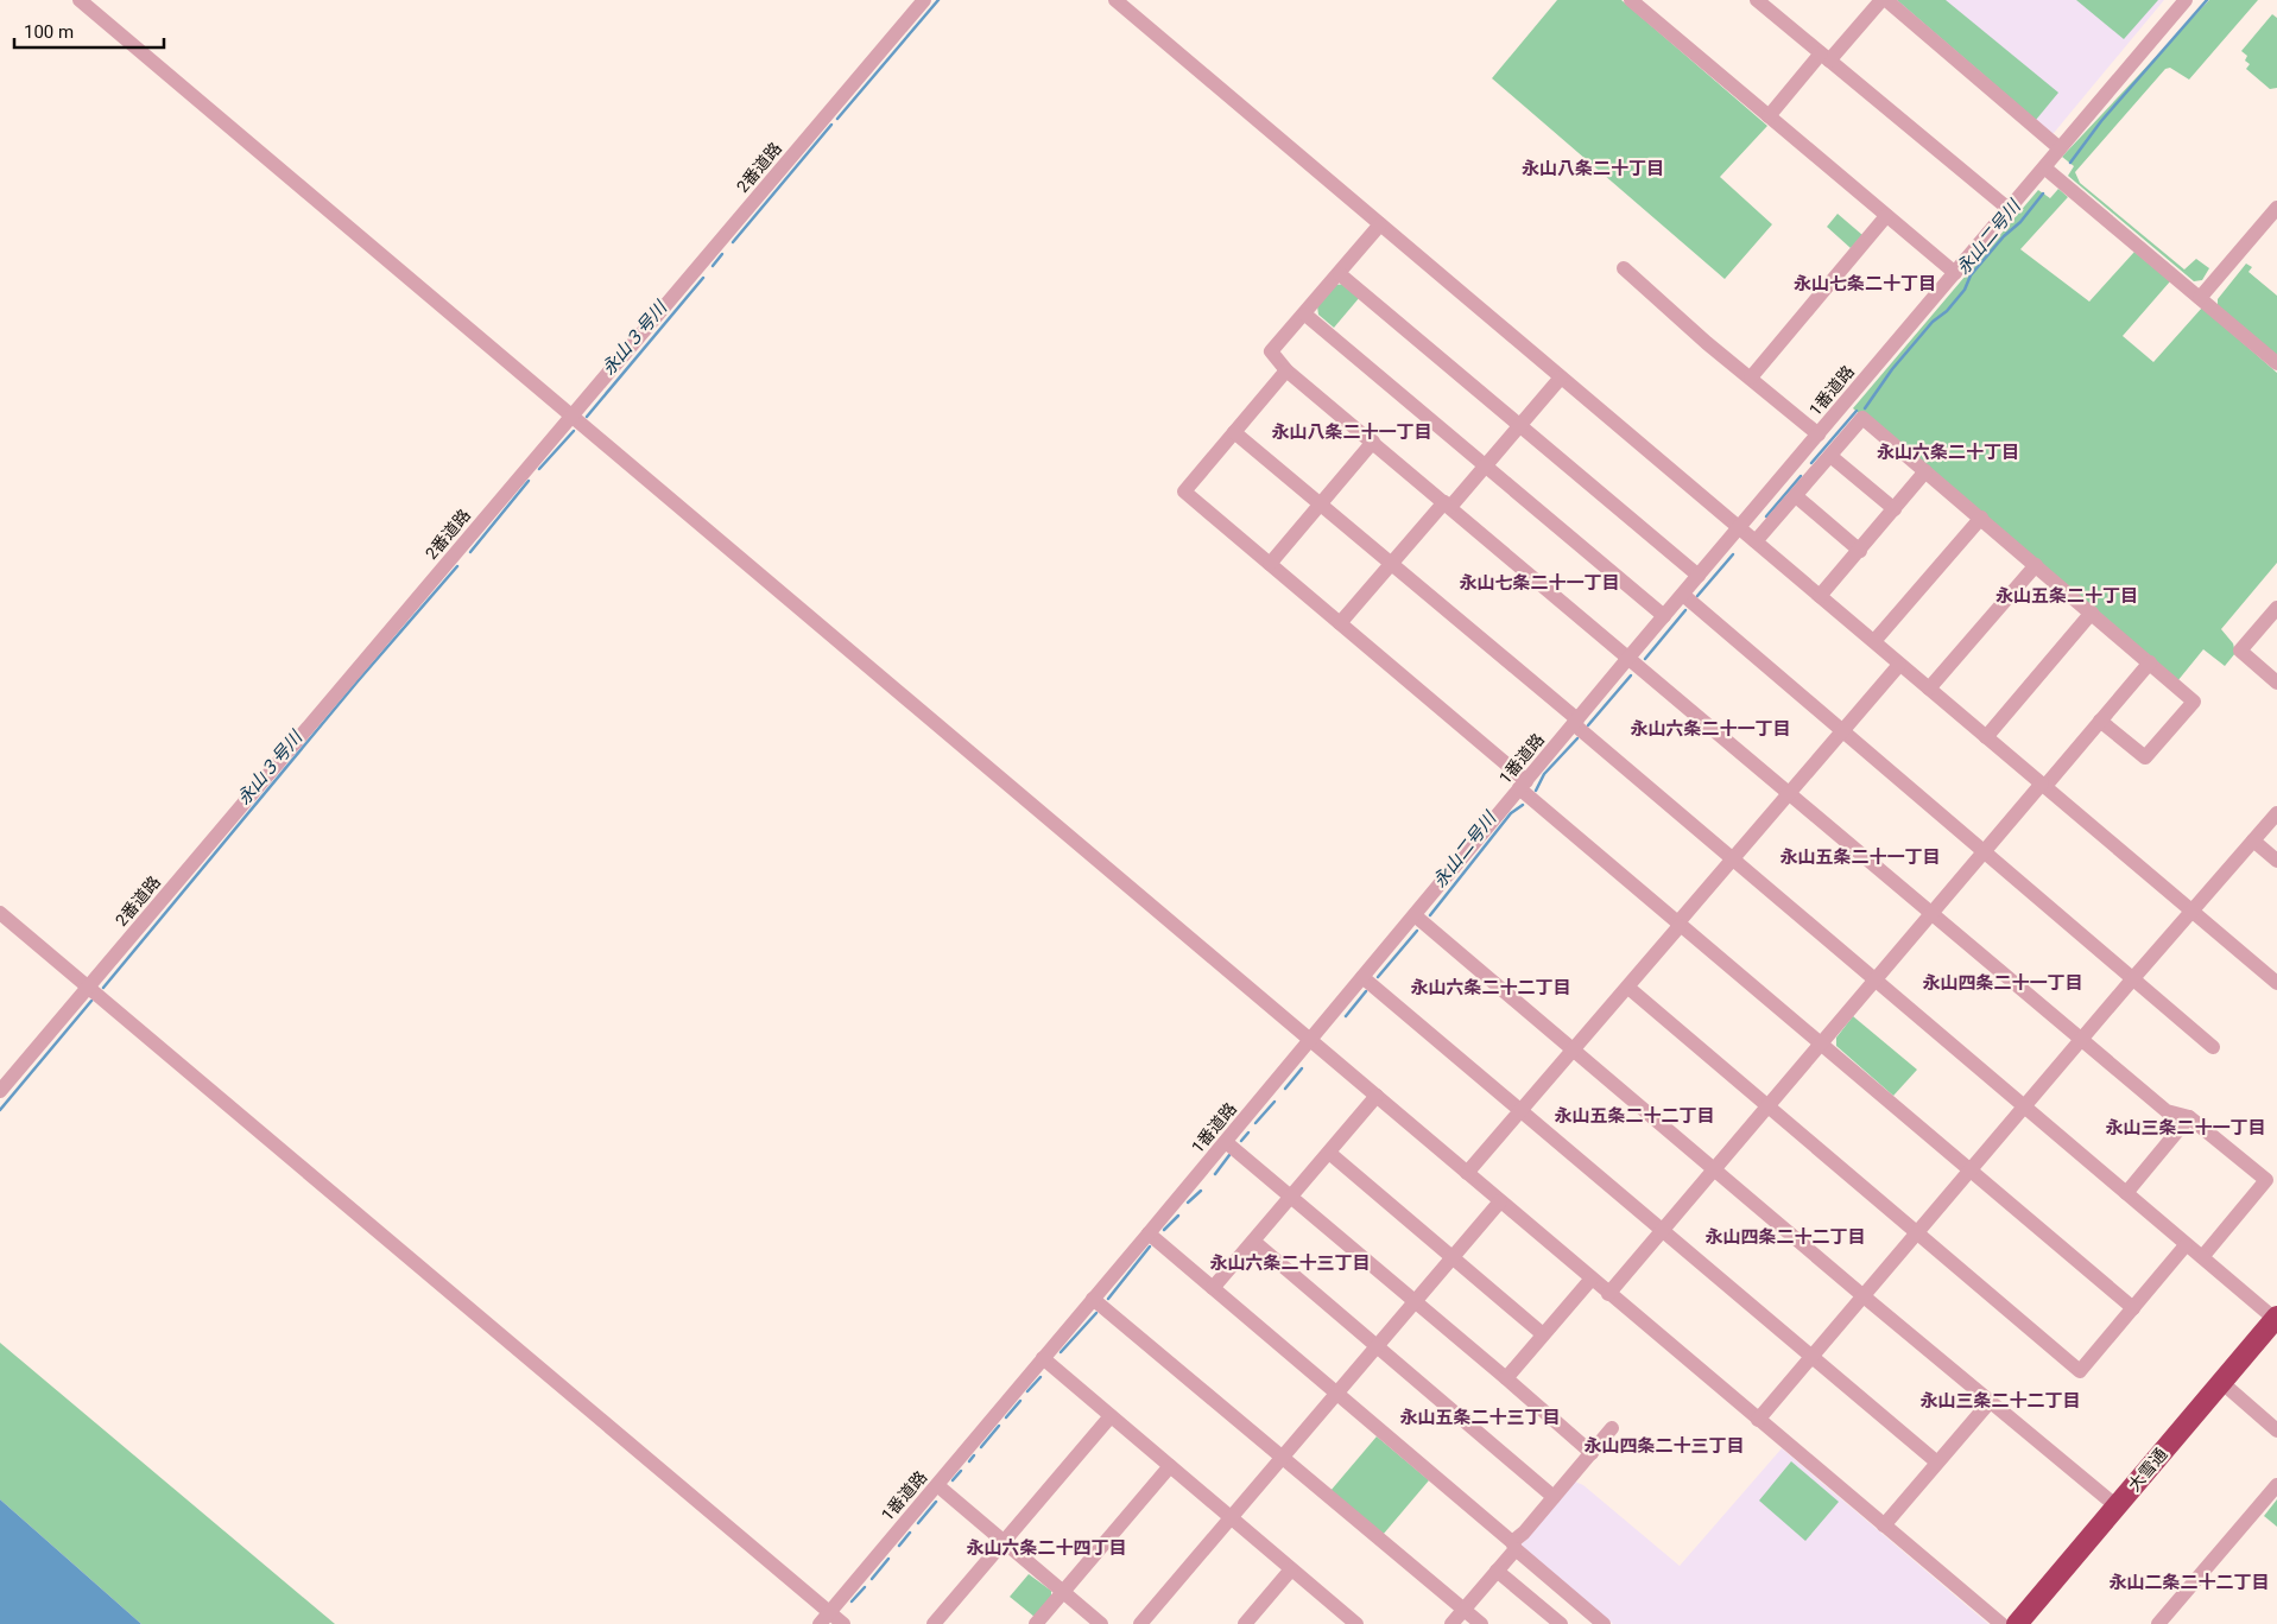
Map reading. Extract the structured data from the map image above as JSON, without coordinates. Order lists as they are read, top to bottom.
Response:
{
  "streets": {
    "highway": ["大雪通"],
    "street": ["2番道路", "1番道路"]
  },
  "districts": [
    "永山八条二十丁目",
    "永山七条二十丁目",
    "永山八条二十一丁目",
    "永山六条二十丁目",
    "永山七条二十一丁目",
    "永山五条二十丁目",
    "永山六条二十一丁目",
    "永山五条二十一丁目",
    "永山四条二十一丁目",
    "永山六条二十二丁目",
    "永山五条二十二丁目",
    "永山三条二十一丁目",
    "永山四条二十二丁目",
    "永山六条二十三丁目",
    "永山三条二十二丁目",
    "永山五条二十三丁目",
    "永山四条二十三丁目",
    "永山六条二十四丁目",
    "永山二条二十二丁目"
  ],
  "water": ["永山二号川", "永山３号川"],
  "scale_bar": "100 m"
}
